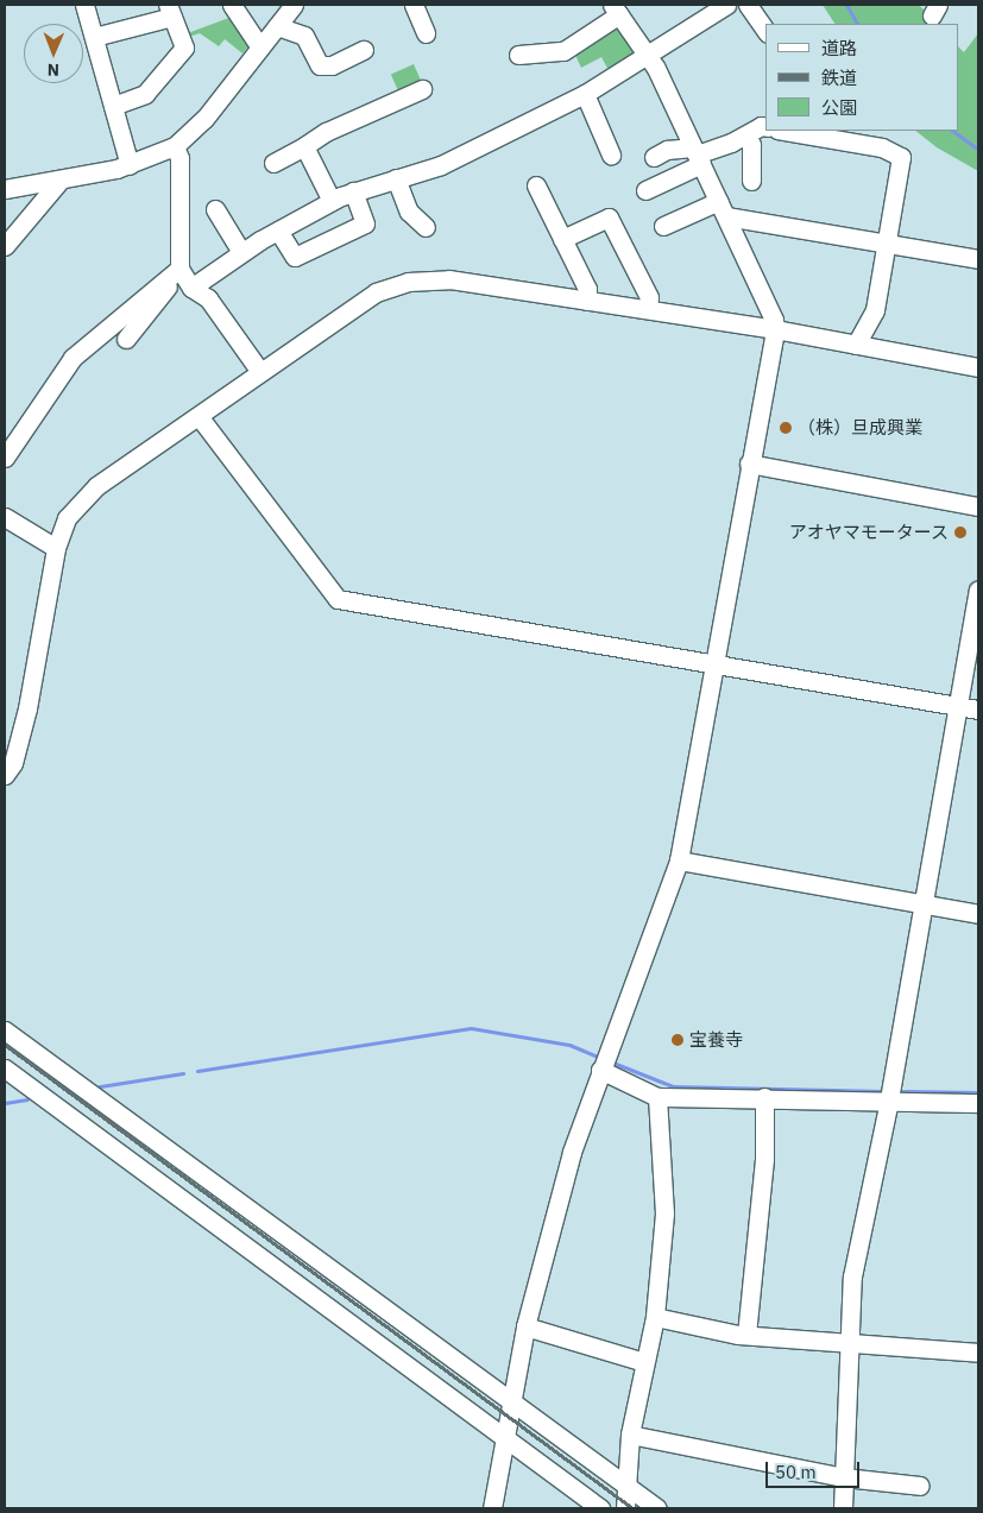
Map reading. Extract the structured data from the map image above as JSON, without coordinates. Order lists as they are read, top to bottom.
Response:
{
  "places": ["（株）旦成興業", "アオヤマモータース", "宝養寺"],
  "legend": ["道路", "鉄道", "公園"],
  "scale_bar": "50 m",
  "north": "bottom"
}
